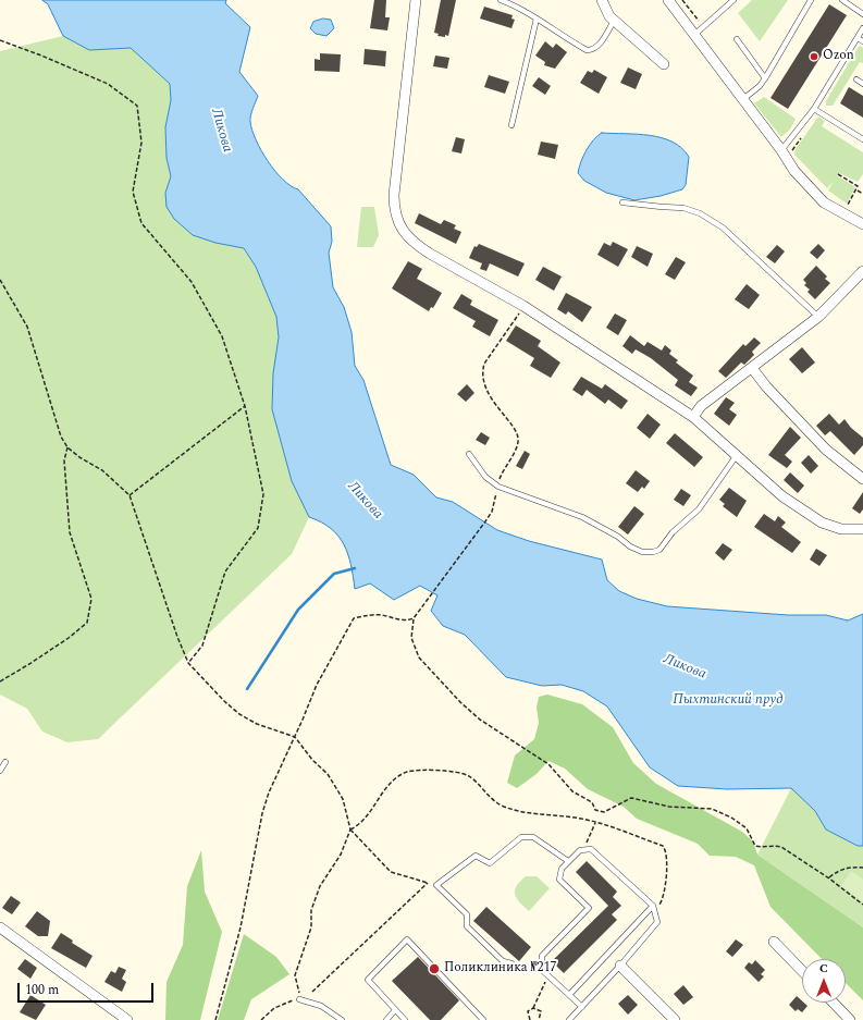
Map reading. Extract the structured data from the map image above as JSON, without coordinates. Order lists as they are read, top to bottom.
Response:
{
  "water": ["Ликова", "Пыхтинский пруд"],
  "places": ["Ozon", "Поликлиника №217"],
  "scale_bar": "100 m",
  "north": "top"
}
